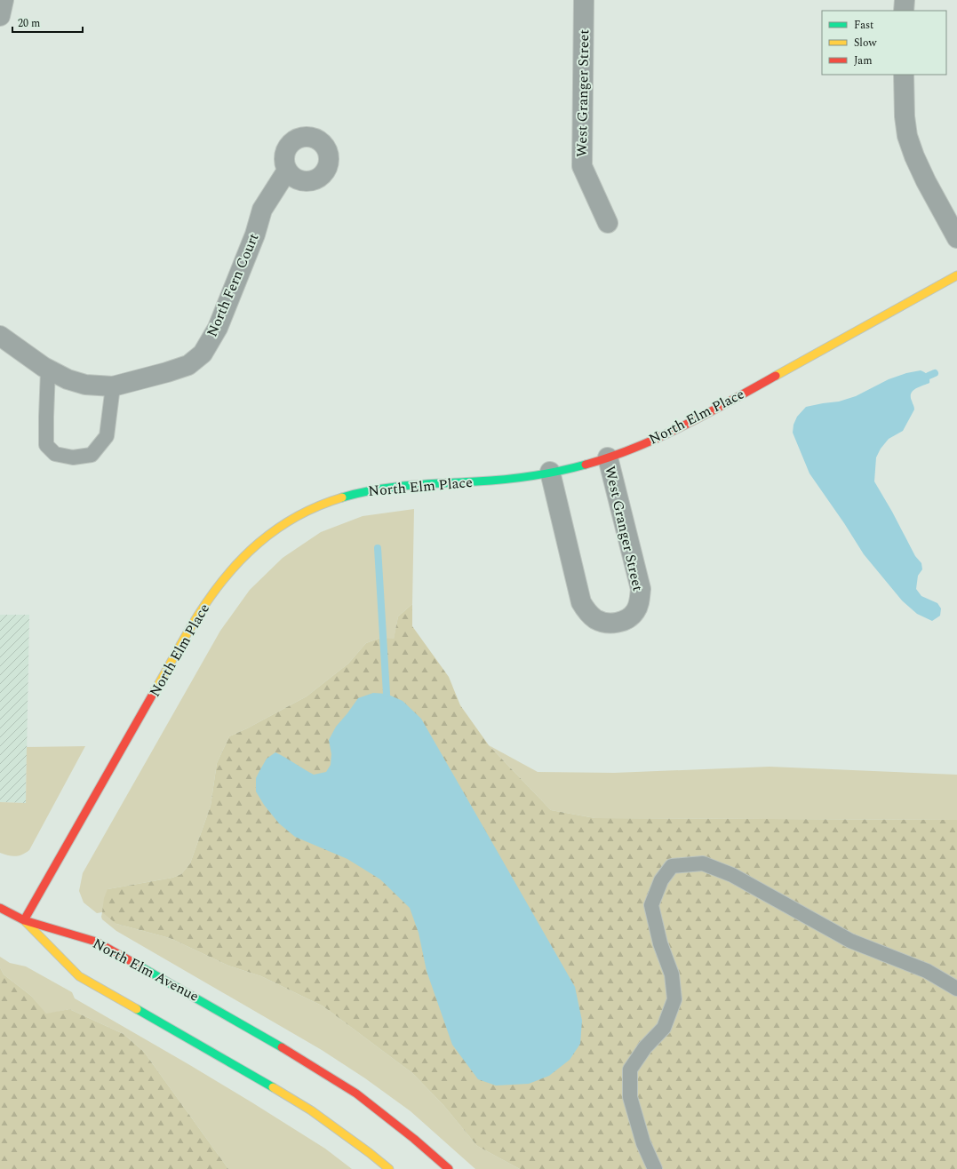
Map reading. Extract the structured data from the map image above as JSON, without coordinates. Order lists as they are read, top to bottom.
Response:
{
  "streets": {
    "street": [
      "West Granger Street",
      "North Fern Court",
      "North Elm Place",
      "North Elm Avenue"
    ]
  },
  "crossings": [
    ["West Granger Street", "North Elm Place"],
    ["North Elm Place", "North Elm Avenue"]
  ],
  "legend": ["Fast", "Slow", "Jam"],
  "scale_bar": "20 m"
}
